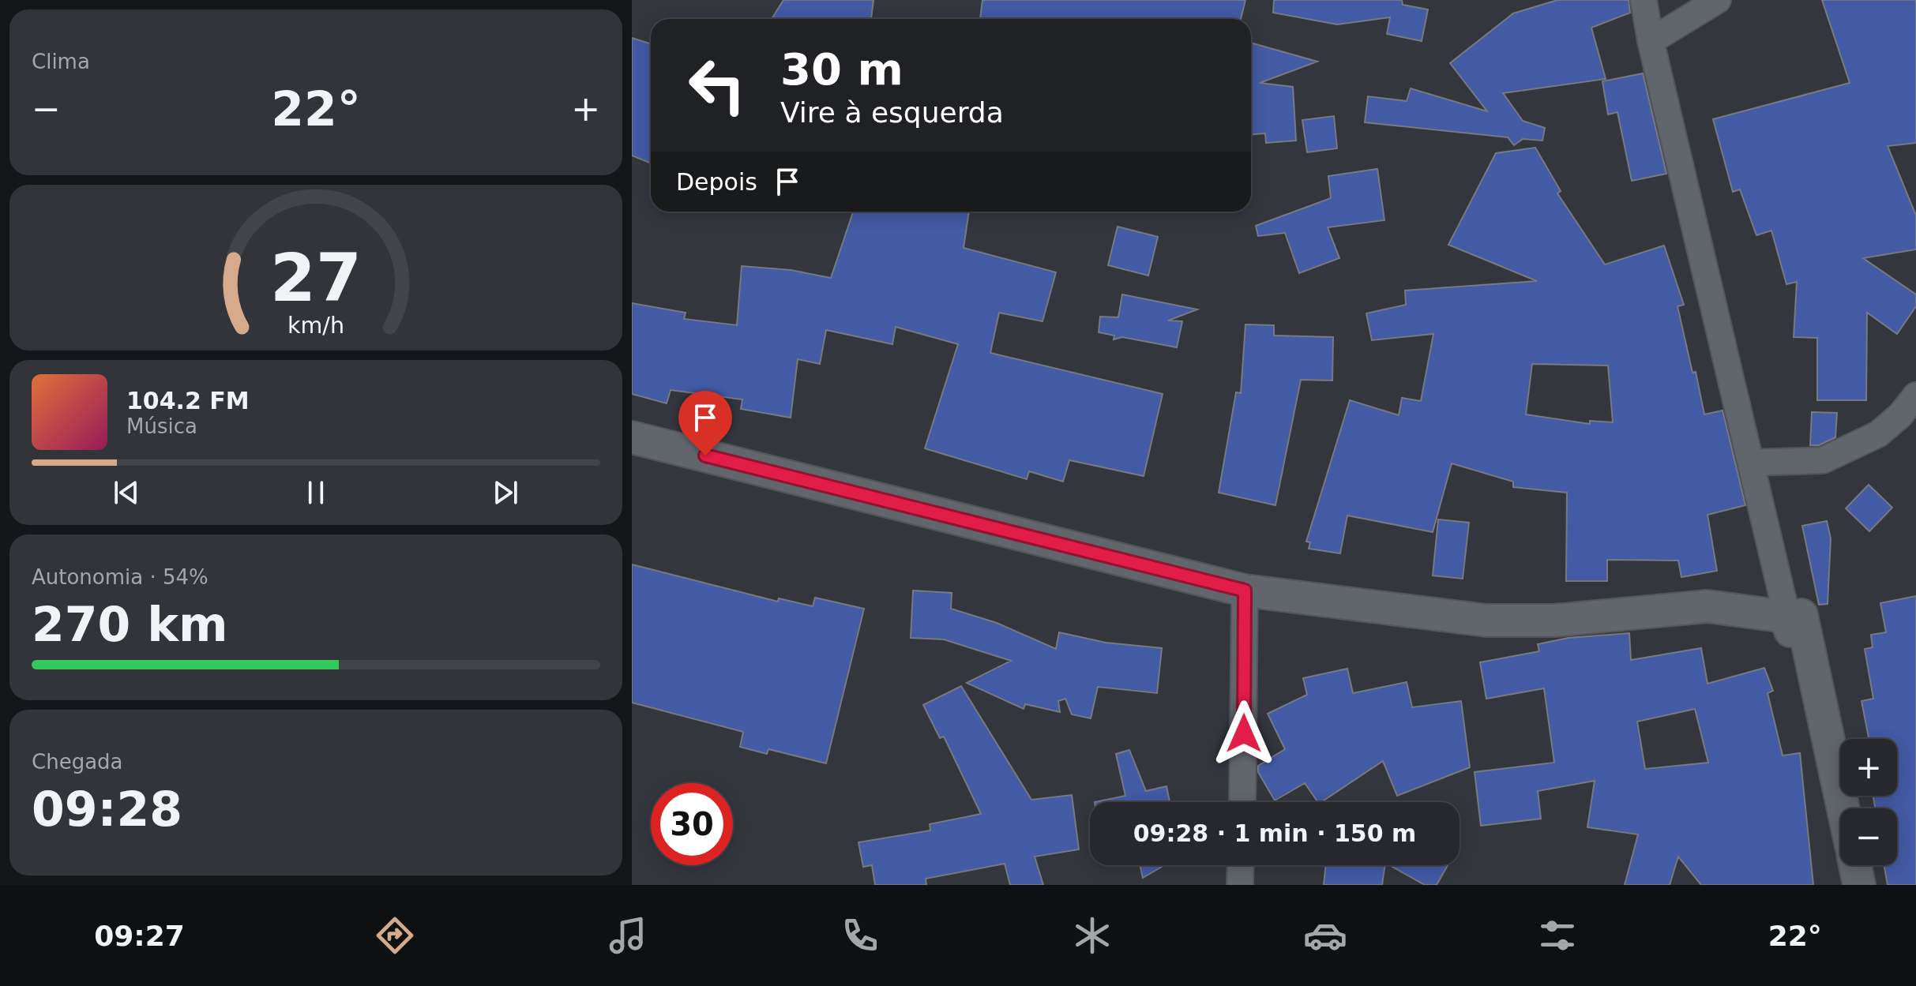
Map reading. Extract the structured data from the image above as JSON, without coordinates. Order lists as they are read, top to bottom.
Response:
{
  "page": {
    "tile": [
      "Clima",
      ["Autonomia · 54%", "270 km"],
      ["Chegada", "09:28"]
    ],
    "turn": ["30 m", "Vire à esquerda"],
    "heat": ["−", "22°", "+"],
    "then": "Depois",
    "song": ["104.2 FM", "Música"],
    "map_buttons": ["+", "−"],
    "limit": "30",
    "trip": "09:28 · 1 min · 150 m",
    "tabs": ["09:27", "22°"],
    "gauge": ["27", "km/h"]
  }
}
